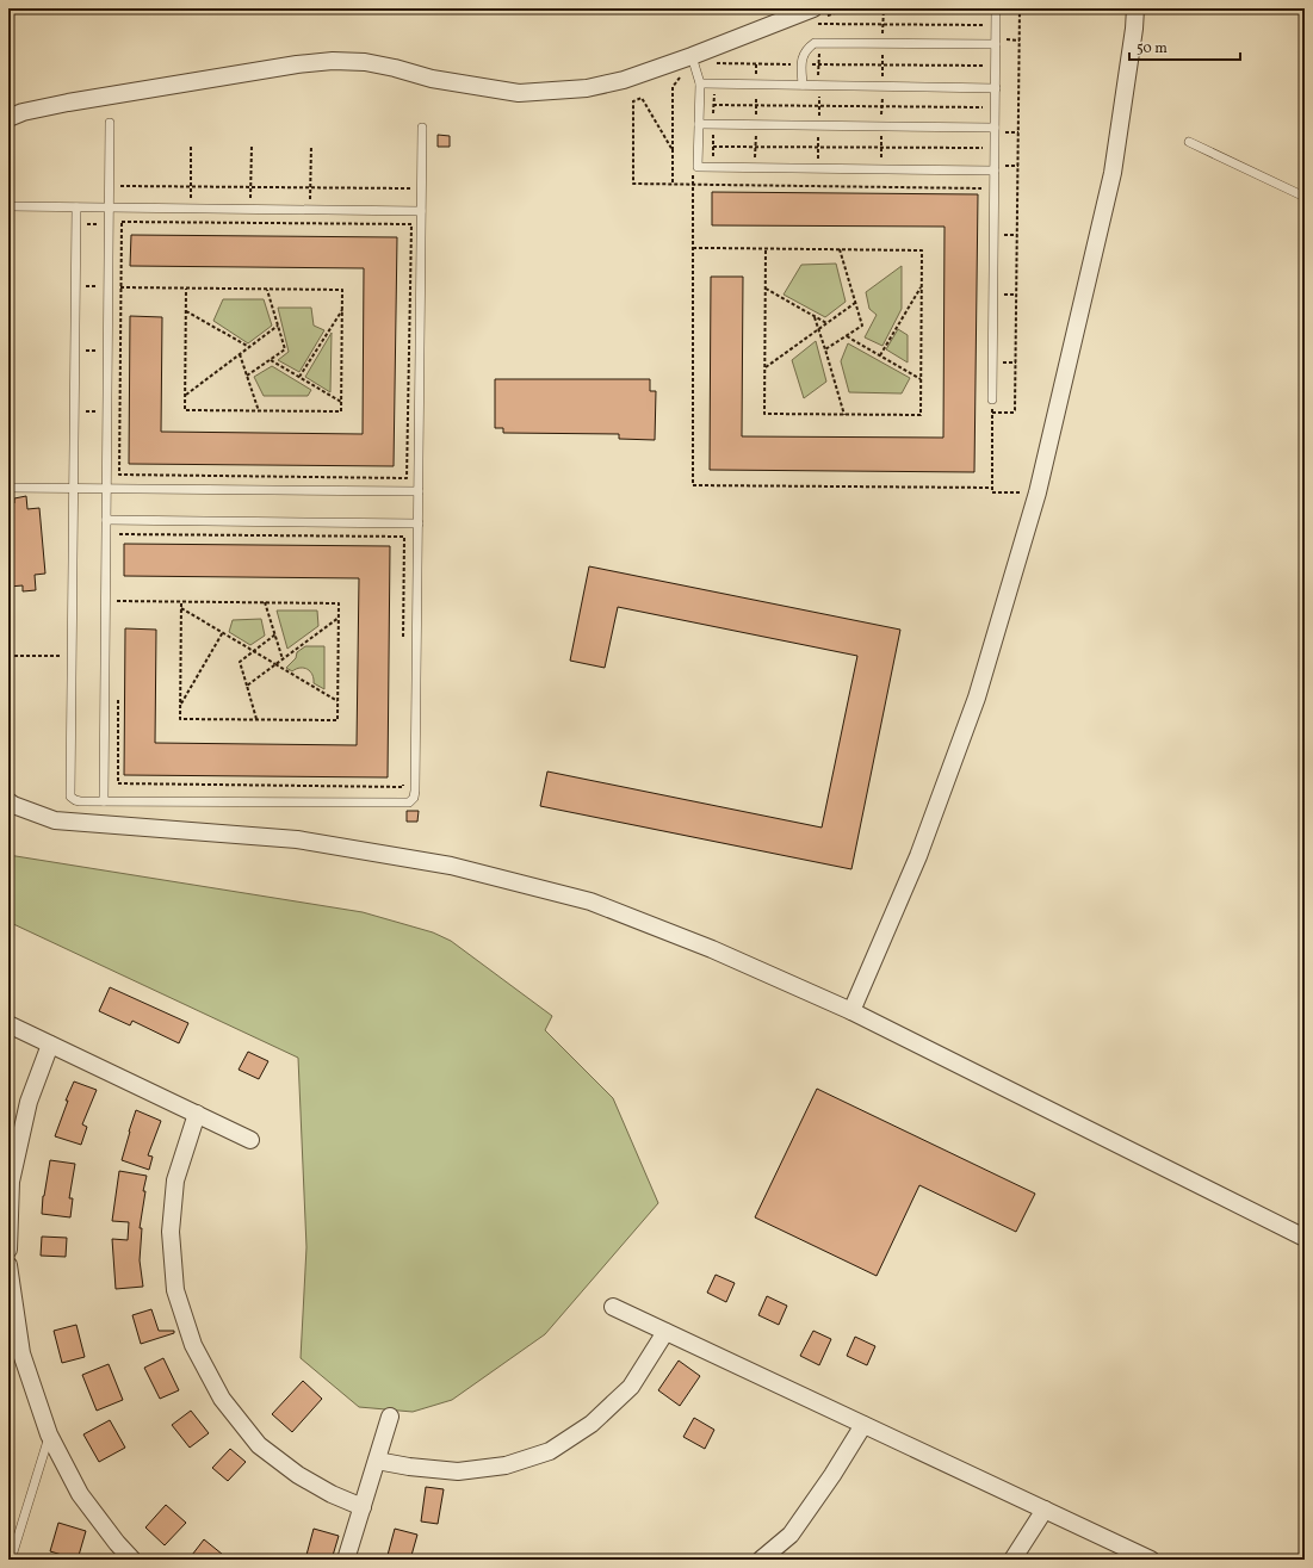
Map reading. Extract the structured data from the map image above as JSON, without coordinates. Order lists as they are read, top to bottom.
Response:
{
  "scale_bar": "50 m"
}
